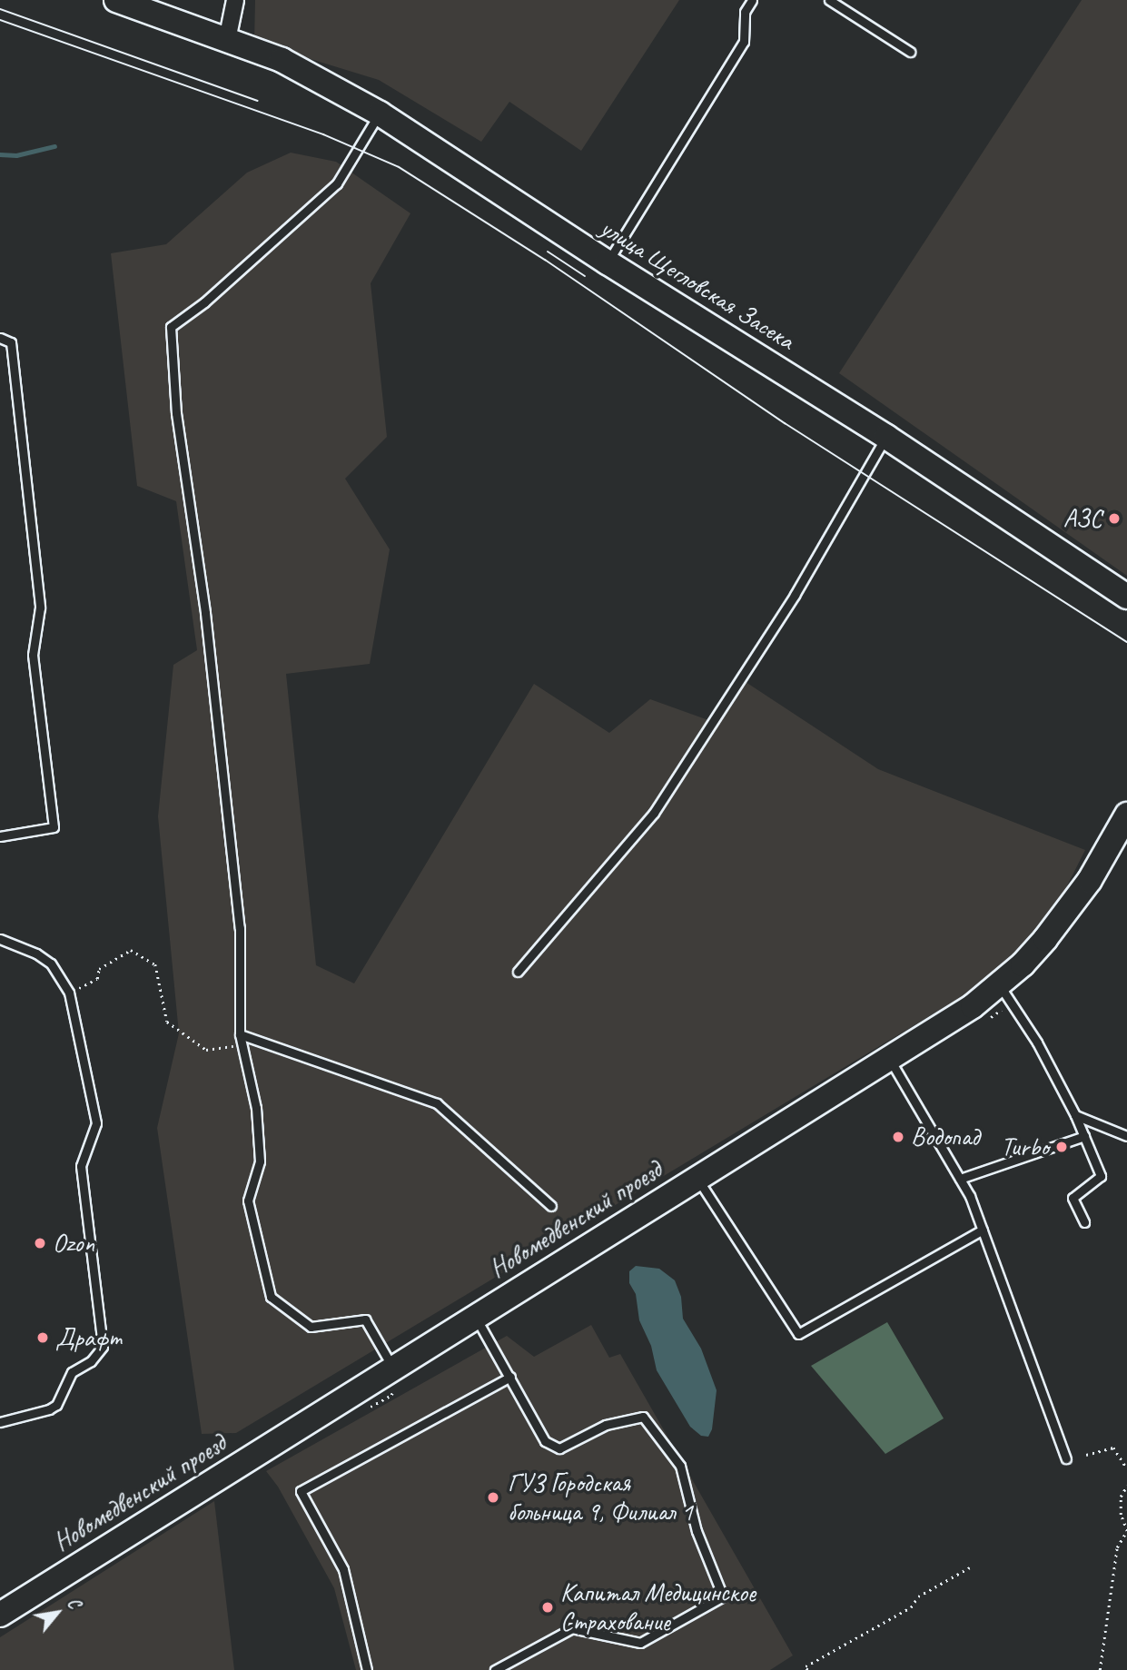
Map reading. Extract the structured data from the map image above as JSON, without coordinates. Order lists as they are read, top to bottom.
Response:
{
  "streets": {
    "street": ["улица Щегловская Засека", "Новомедвенский проезд"]
  },
  "places": [
    "АЗС",
    "Водопад",
    "Turbo",
    "Ozon",
    "Драфт",
    "ГУЗ Городская больница 9, Филиал 1",
    "Капитал Медицинское Страхование"
  ],
  "north": "top right"
}
